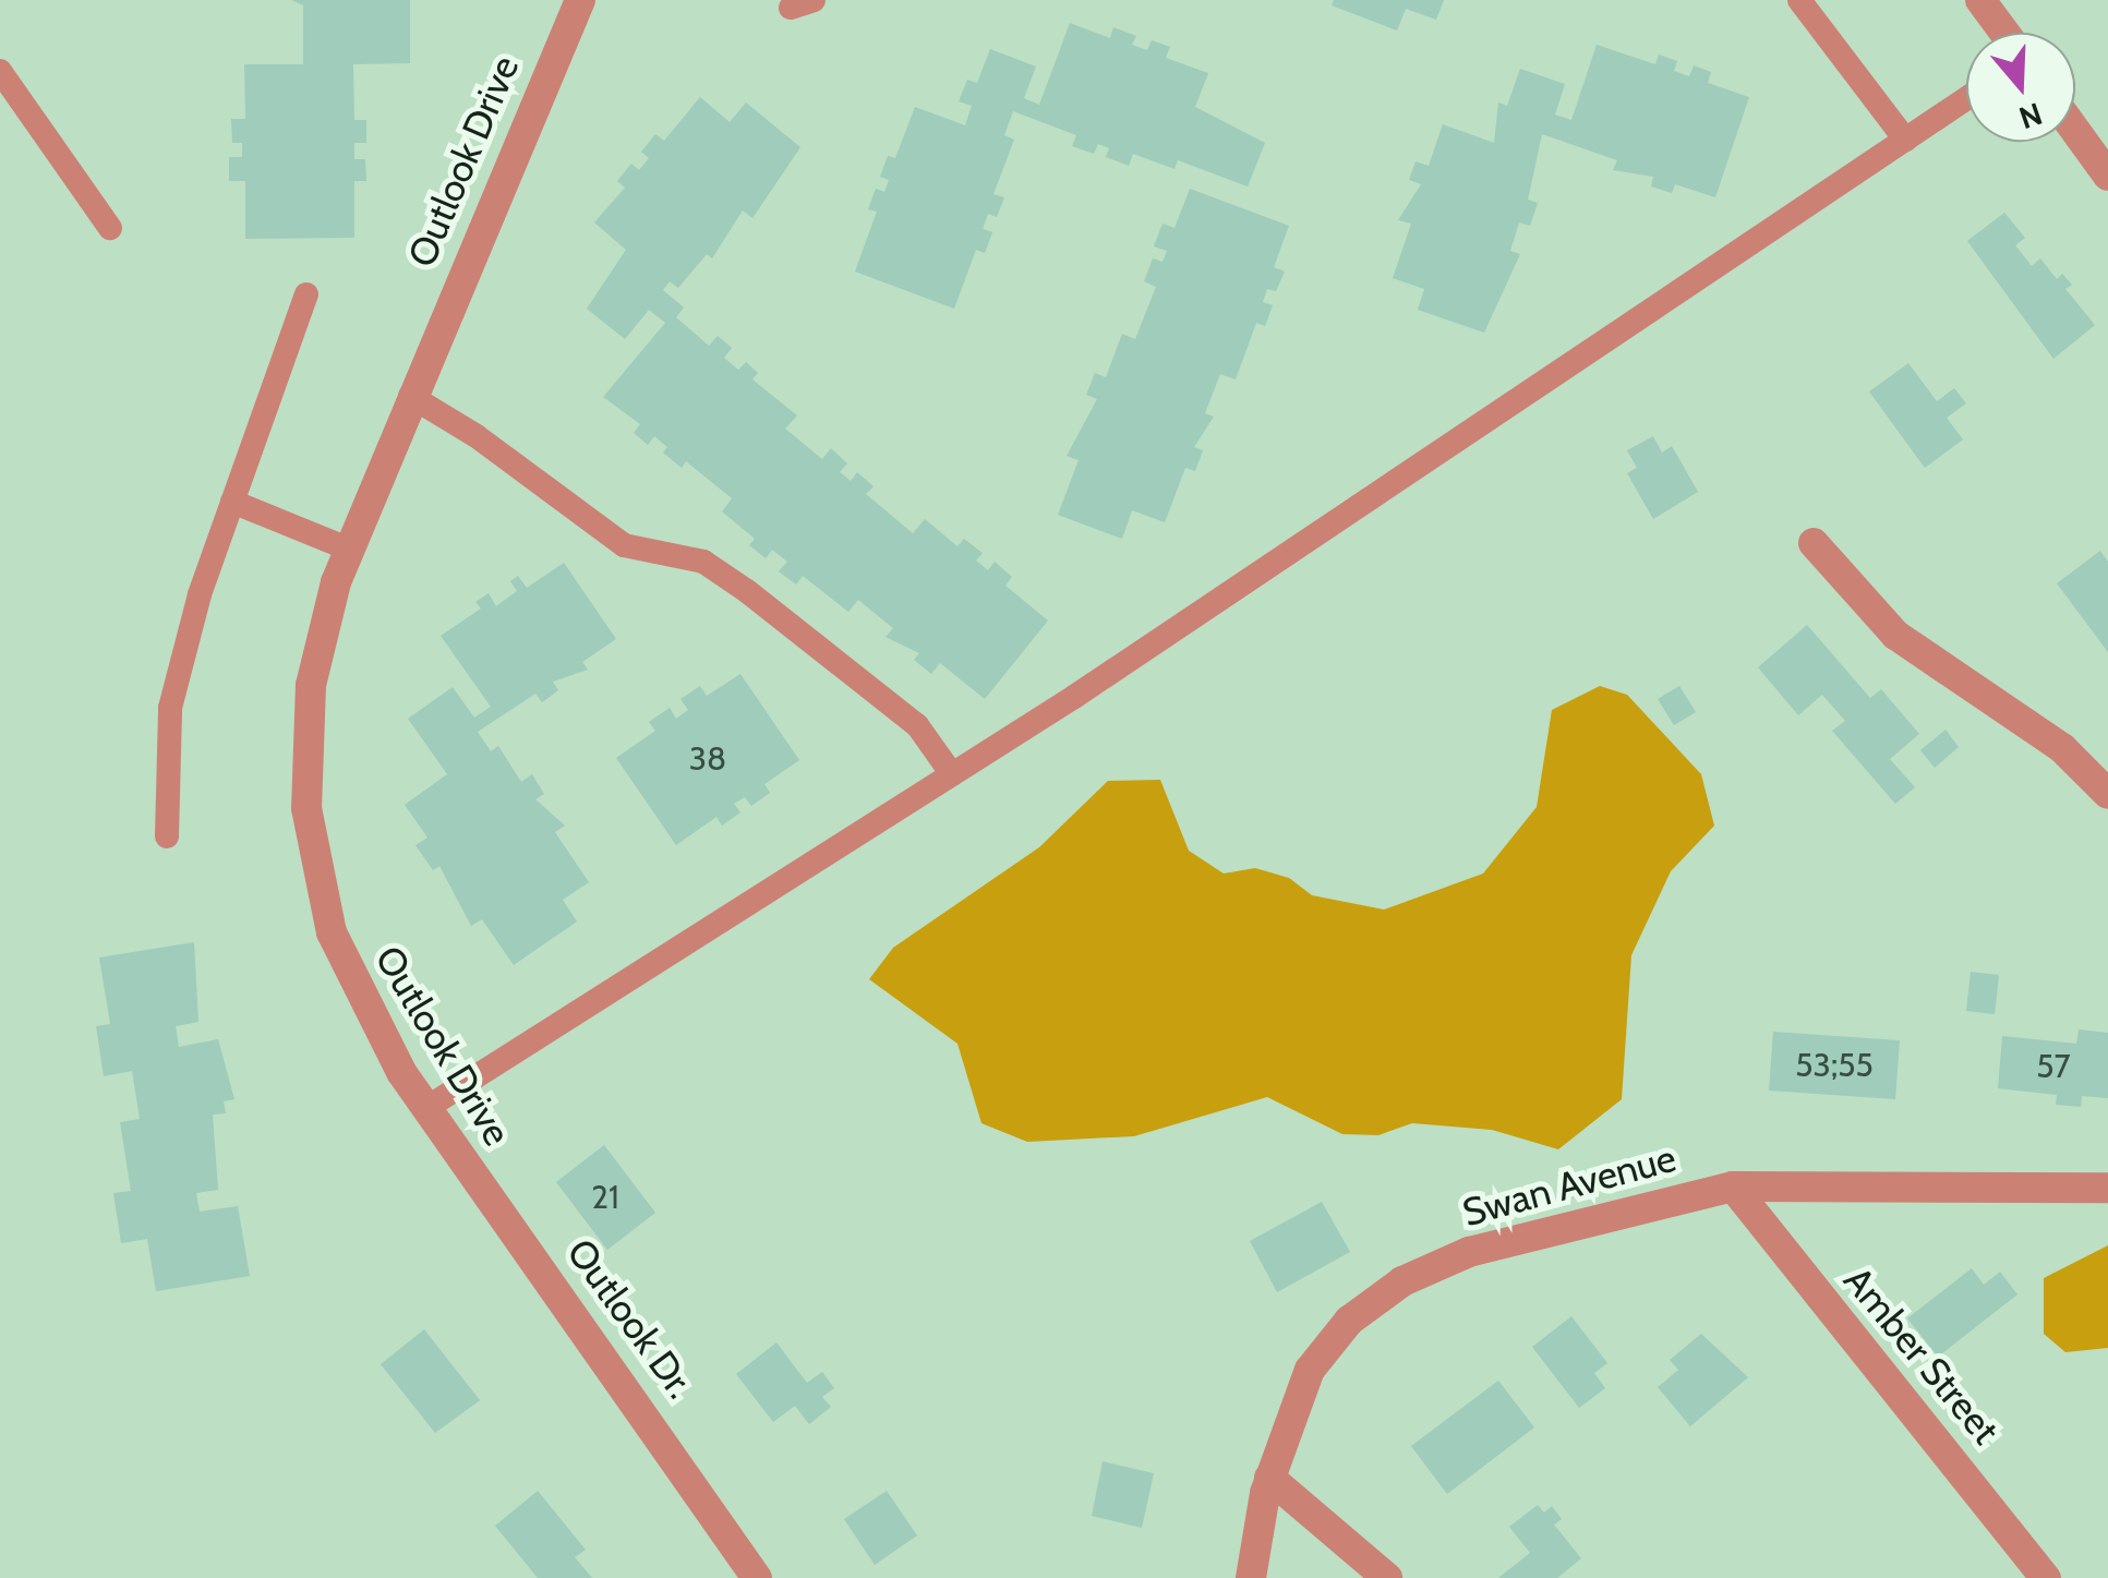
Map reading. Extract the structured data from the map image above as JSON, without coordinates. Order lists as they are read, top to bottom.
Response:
{
  "streets": {
    "street": [
      "Outlook Drive",
      "Swan Avenue",
      "Outlook Dr.",
      "Amber Street"
    ]
  },
  "crossings": [
    ["Outlook Drive", "Outlook Dr."],
    ["Swan Avenue", "Amber Street"]
  ],
  "house_numbers": [
    "38",
    "53;55",
    "57",
    "21"
  ],
  "north": "bottom"
}
